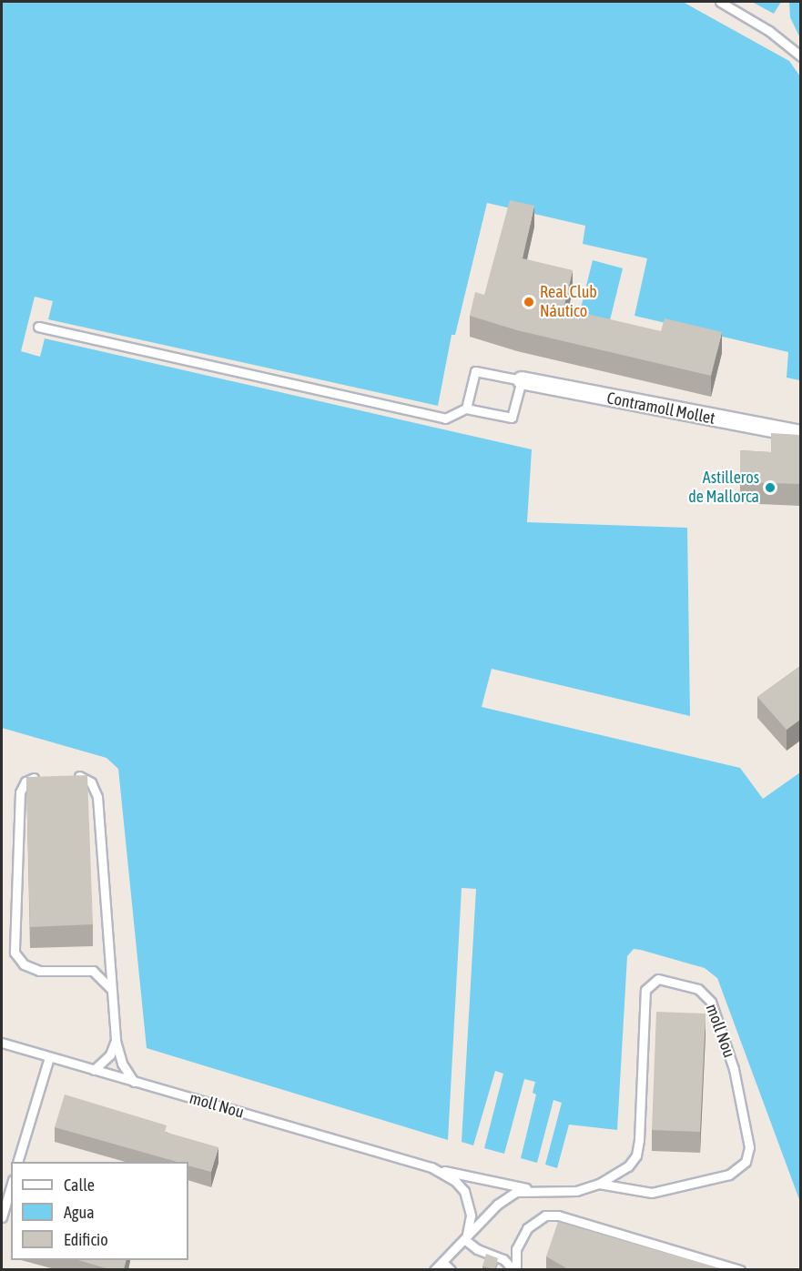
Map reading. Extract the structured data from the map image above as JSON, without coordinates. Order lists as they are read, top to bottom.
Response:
{
  "streets": {
    "street": ["Contramoll Mollet"],
    "lane": ["moll Nou"]
  },
  "places": ["Real Club Náutico", "Astilleros de Mallorca"],
  "legend": ["Calle", "Agua", "Edificio"]
}
